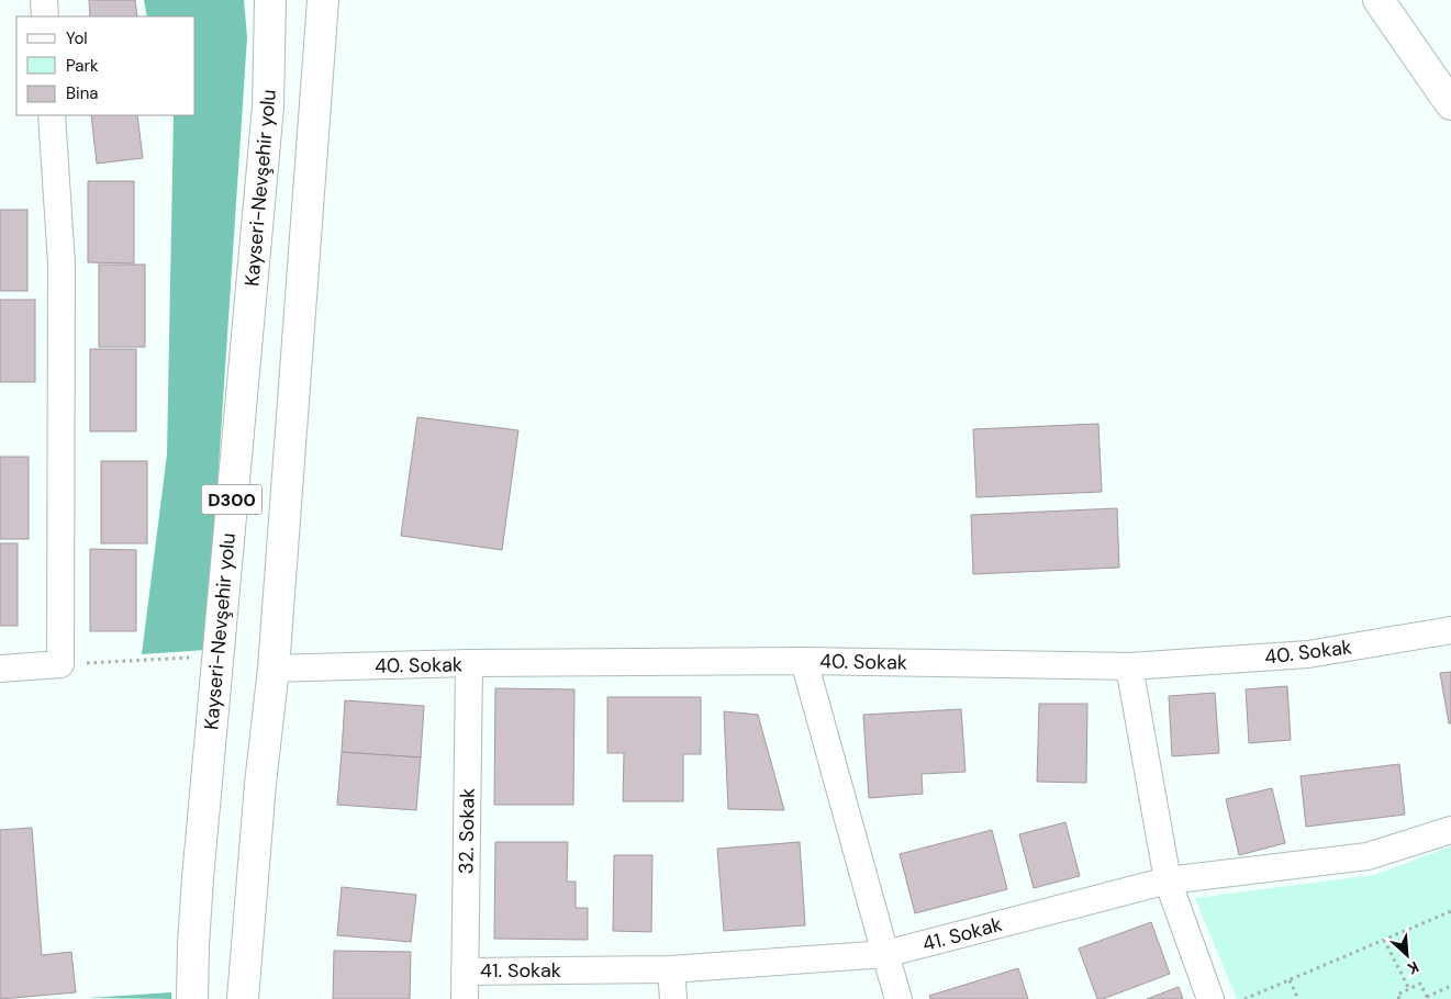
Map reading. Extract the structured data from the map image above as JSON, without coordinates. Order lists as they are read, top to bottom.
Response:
{
  "streets": {
    "main road": ["Kayseri-Nevşehir yolu", "D300"],
    "street": ["40. Sokak", "32. Sokak", "41. Sokak"]
  },
  "crossings": [
    ["D300", "40. Sokak"],
    ["40. Sokak", "32. Sokak"],
    ["32. Sokak", "41. Sokak"]
  ],
  "legend": ["Yol", "Park", "Bina"],
  "north": "bottom right"
}
